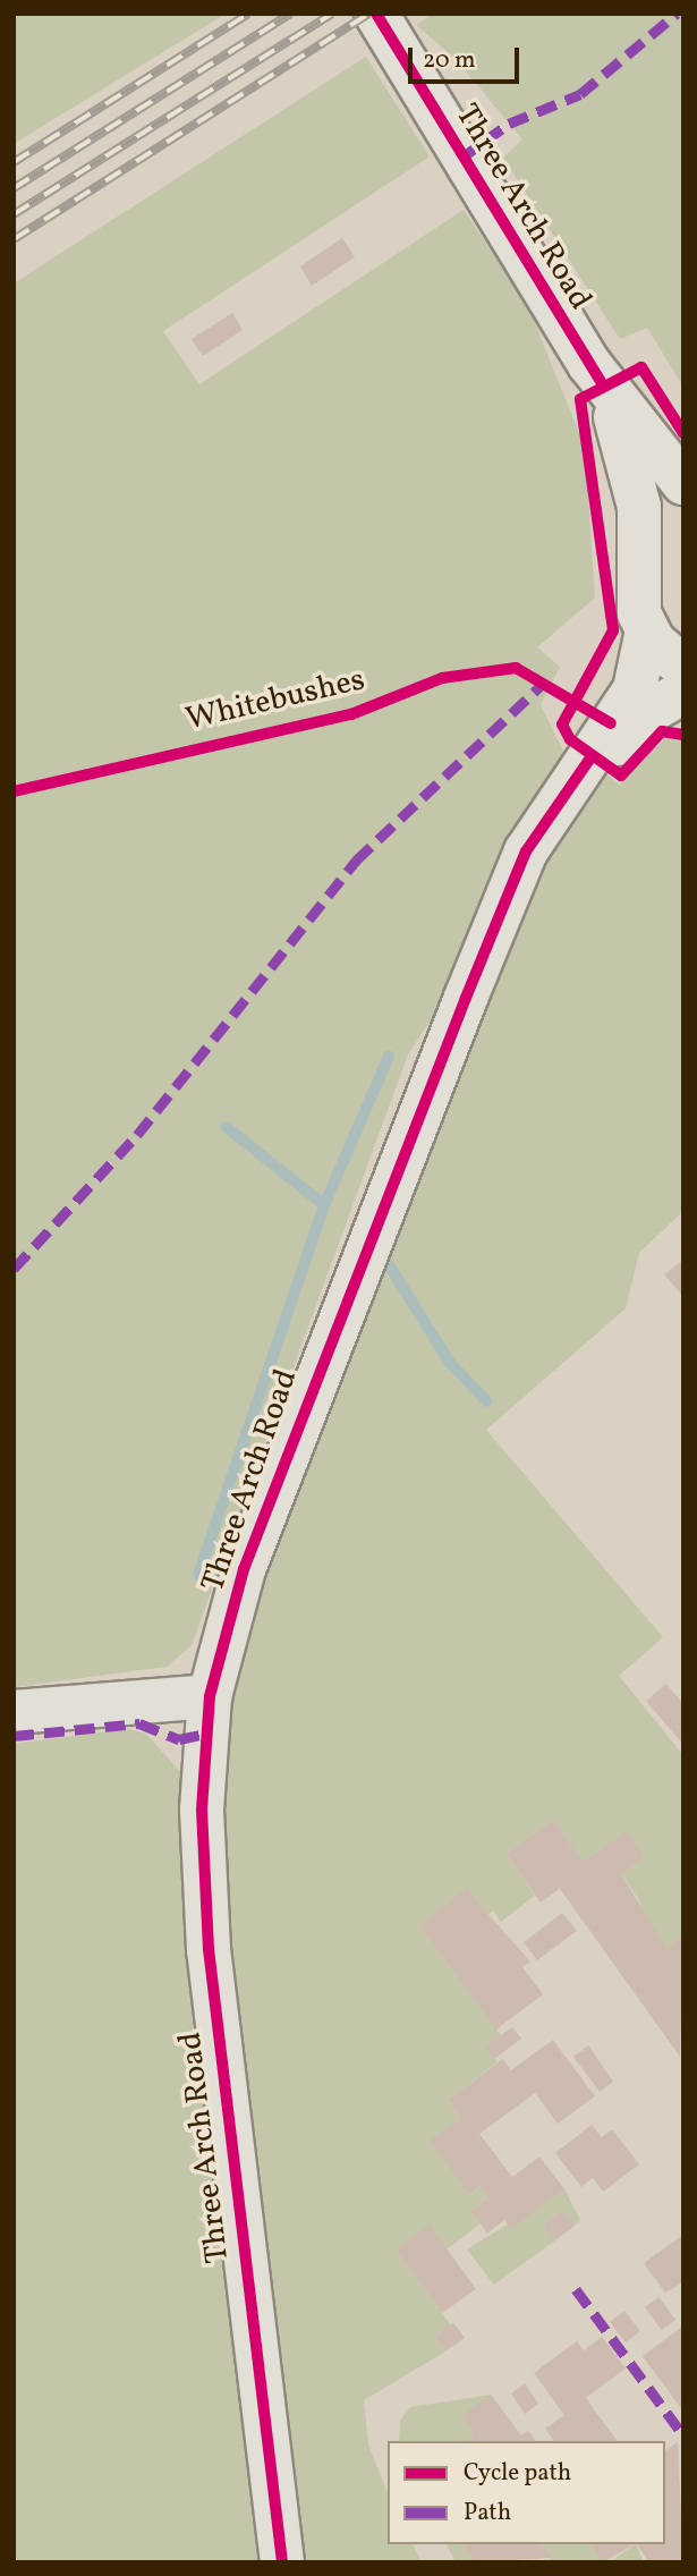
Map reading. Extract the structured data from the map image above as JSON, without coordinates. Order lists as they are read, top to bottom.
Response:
{
  "streets": {
    "street": ["Three Arch Road"],
    "cycle path": ["Whitebushes"]
  },
  "legend": ["Cycle path", "Path"],
  "scale_bar": "20 m"
}
